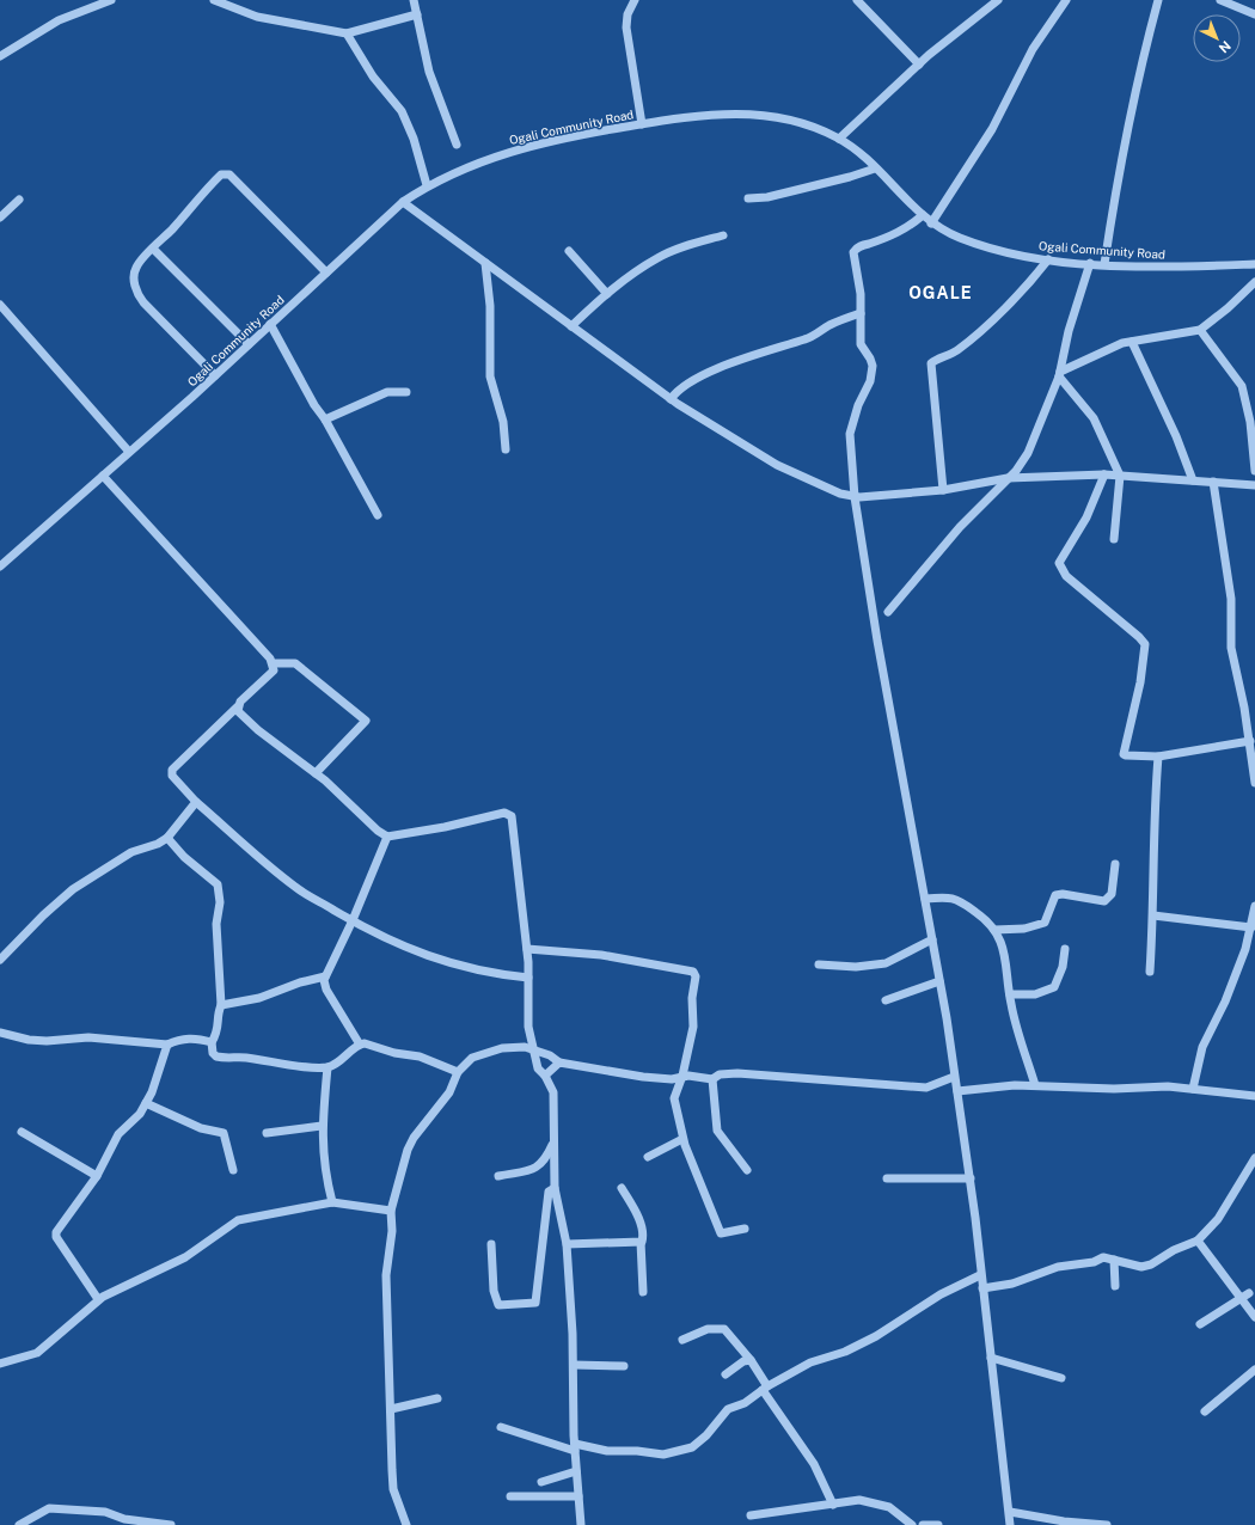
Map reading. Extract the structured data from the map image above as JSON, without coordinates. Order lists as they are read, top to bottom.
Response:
{
  "streets": {
    "street": ["Ogali Community Road"]
  },
  "districts": ["OGALE"],
  "north": "bottom right"
}
